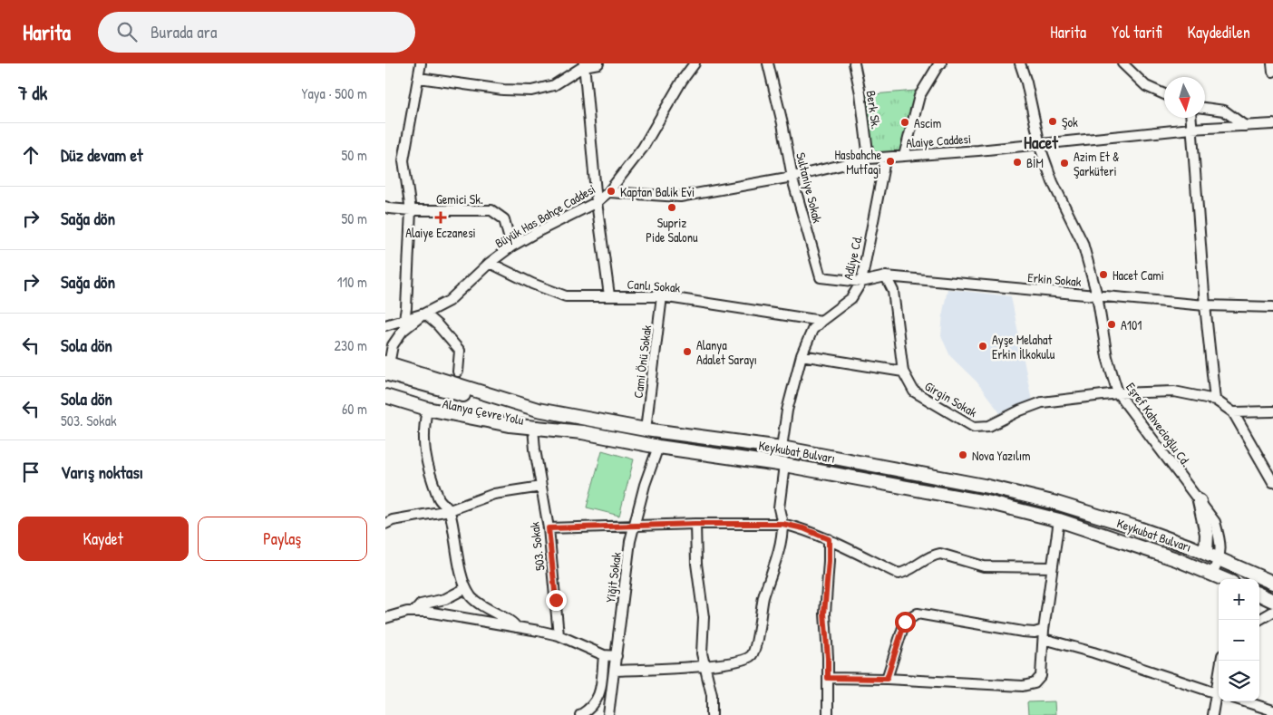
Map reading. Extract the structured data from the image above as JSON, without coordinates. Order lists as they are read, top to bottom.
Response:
{
  "streets": {
    "highway": ["Alanya Çevre Yolu", "Keykubat Bulvarı"],
    "street": [
      "Berk Sk.",
      "Alaiye Caddesi",
      "Sultaniye Sokak",
      "Gemici Sk.",
      "Büyük Has Bahçe Caddesi",
      "Adliye Cd.",
      "Erkin Sokak",
      "Canlı Sokak",
      "Cami Önü Sokak",
      "Girgin Sokak",
      "Eşref Kahvecioğlu Cd.",
      "503. Sokak",
      "Yiğit Sokak"
    ]
  },
  "crossings": [
    ["Berk Sk.", "Alaiye Caddesi"],
    ["Alaiye Caddesi", "Sultaniye Sokak"],
    ["Alaiye Caddesi", "Büyük Has Bahçe Caddesi"],
    ["Alaiye Caddesi", "Adliye Cd."],
    ["Alaiye Caddesi", "Eşref Kahvecioğlu Cd."],
    ["Sultaniye Sokak", "Adliye Cd."],
    ["Sultaniye Sokak", "Erkin Sokak"],
    ["Gemici Sk.", "Büyük Has Bahçe Caddesi"],
    ["Büyük Has Bahçe Caddesi", "Canlı Sokak"],
    ["Adliye Cd.", "Erkin Sokak"],
    ["Adliye Cd.", "Canlı Sokak"],
    ["Adliye Cd.", "Keykubat Bulvarı"],
    ["Erkin Sokak", "Girgin Sokak"],
    ["Erkin Sokak", "Eşref Kahvecioğlu Cd."],
    ["Canlı Sokak", "Cami Önü Sokak"],
    ["Cami Önü Sokak", "Keykubat Bulvarı"],
    ["Girgin Sokak", "Eşref Kahvecioğlu Cd."],
    ["Alanya Çevre Yolu", "Keykubat Bulvarı"],
    ["Eşref Kahvecioğlu Cd.", "Keykubat Bulvarı"],
    ["Keykubat Bulvarı", "Yiğit Sokak"]
  ],
  "districts": ["Hacet"],
  "places": {
    "other": [
      "Şok",
      "Ascim",
      "Hasbahche Mutfagi",
      "BİM",
      "Azim Et & Şarküteri",
      "Kaptan Balik Evi",
      "Supriz Pide Salonu",
      "Hacet Cami",
      "A101",
      "Ayşe Melahat Erkin İlkokulu",
      "Alanya Adalet Sarayı",
      "Nova Yazılım"
    ],
    "health": ["Alaiye Eczanesi"]
  },
  "north": "bottom",
  "page": {
    "header": "Harita",
    "search": "Burada ara",
    "nav": ["Harita", "Yol tarifi", "Kaydedilen"],
    "heading": ["7 dk", "Yaya · 500 m"],
    "list": [
      ["Düz devam et", "50 m"],
      ["Sağa dön", "50 m"],
      ["Sağa dön", "110 m"],
      ["Sola dön", "230 m"],
      ["Sola dön", "503. Sokak", "60 m"],
      "Varış noktası"
    ],
    "buttons": ["Kaydet", "Paylaş"],
    "map_buttons": ["+", "−"]
  }
}
